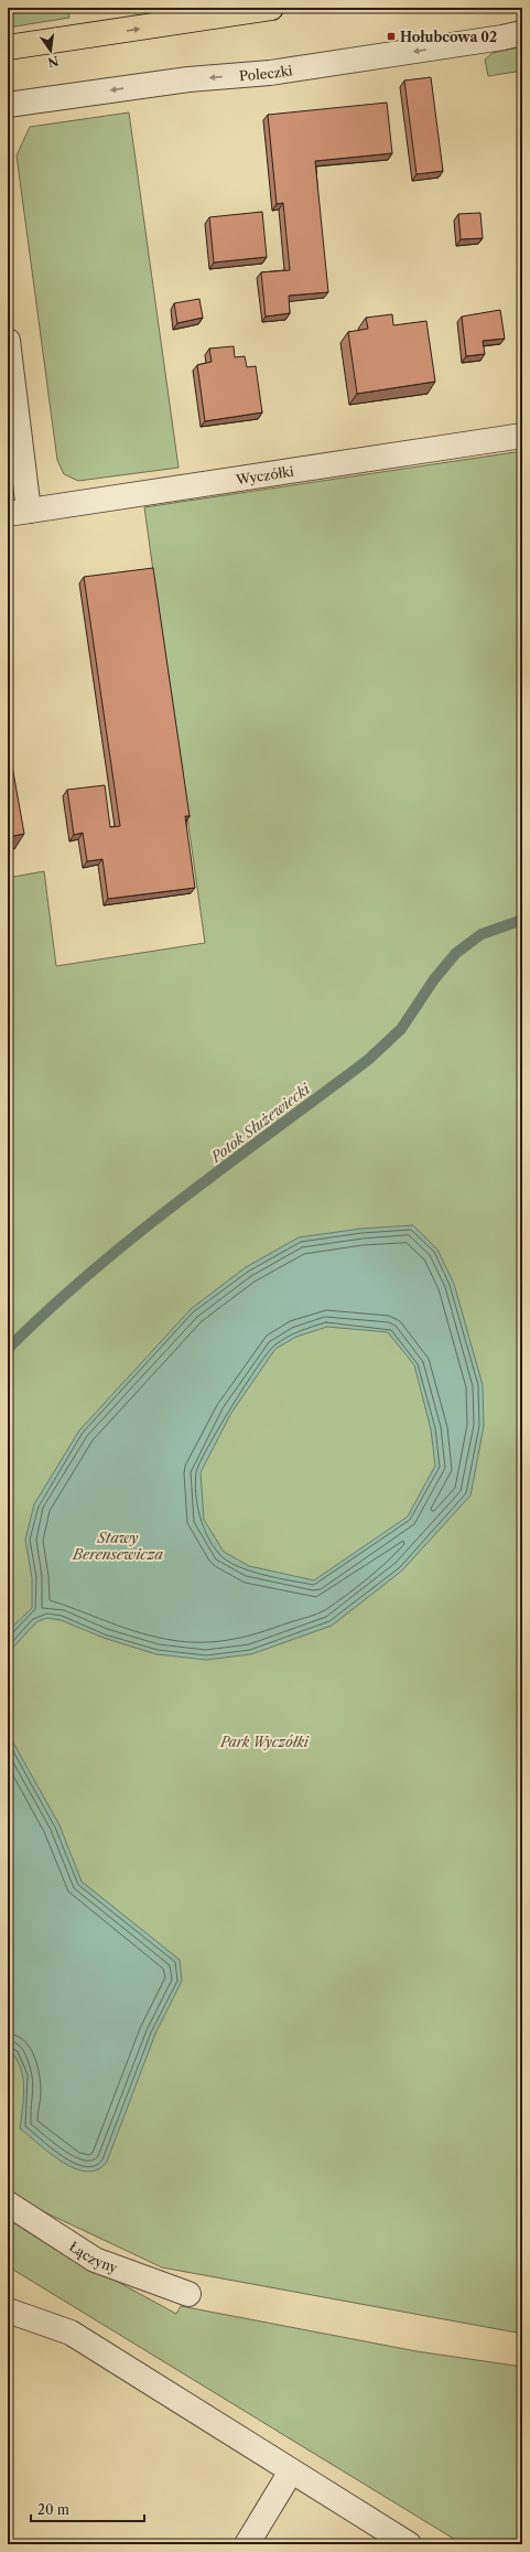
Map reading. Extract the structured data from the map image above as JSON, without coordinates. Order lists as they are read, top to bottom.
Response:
{
  "streets": {
    "street": ["Poleczki", "Wyczółki", "Łączyny"]
  },
  "one_way": ["Poleczki"],
  "water": ["Potok Służewiecki", "Stawy Berensewicza"],
  "parks": ["Park Wyczółki"],
  "places": {
    "transit": ["Hołubcowa 02"]
  },
  "scale_bar": "20 m",
  "north": "bottom"
}
